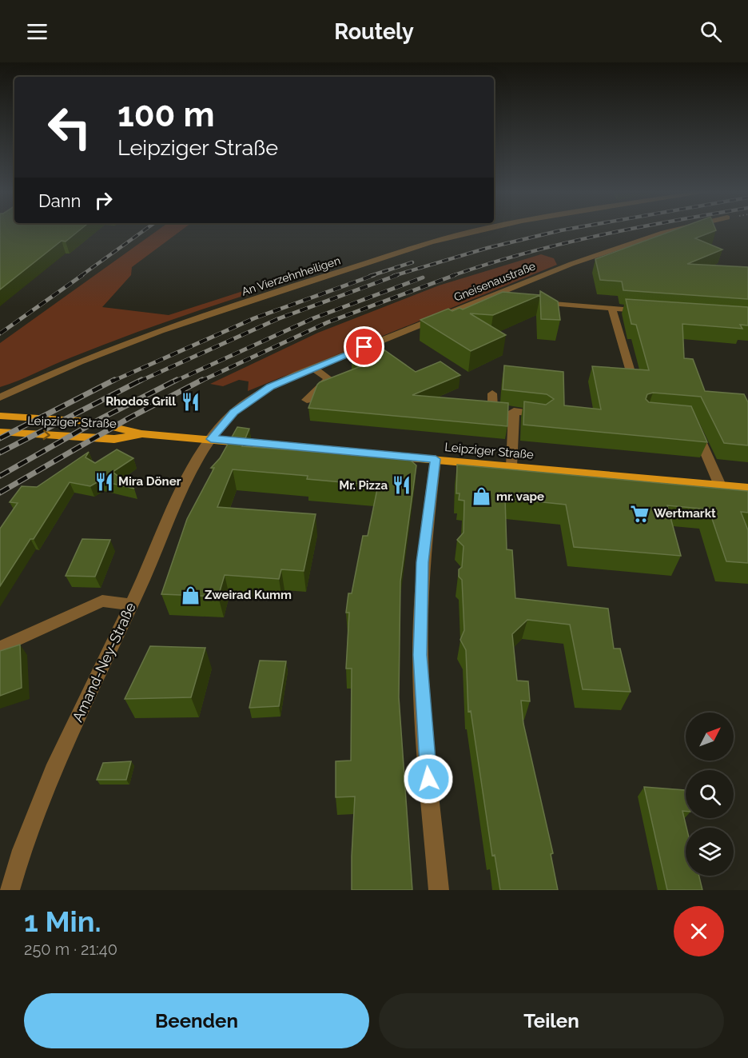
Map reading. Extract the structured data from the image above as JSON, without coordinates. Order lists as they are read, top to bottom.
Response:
{
  "streets": {
    "main road": ["Leipziger Straße"],
    "street": ["An Vierzehnheiligen", "Gneisenaustraße", "Amand-Ney-Straße"]
  },
  "crossings": [
    ["Gneisenaustraße", "Leipziger Straße"],
    ["Gneisenaustraße", "Amand-Ney-Straße"],
    ["Leipziger Straße", "Amand-Ney-Straße"]
  ],
  "places": {
    "restaurant": ["Rhodos Grill", "Mira Döner", "Mr. Pizza"],
    "shop": ["mr. vape", "Zweirad Kumm"],
    "supermarket": ["Wertmarkt"]
  },
  "north": "top right",
  "page": {
    "header": "Routely",
    "turn": ["100 m", "Leipziger Straße"],
    "then": "Dann",
    "heading": ["1 Min.", "250 m · 21:40"],
    "buttons": ["Beenden", "Teilen"]
  }
}
